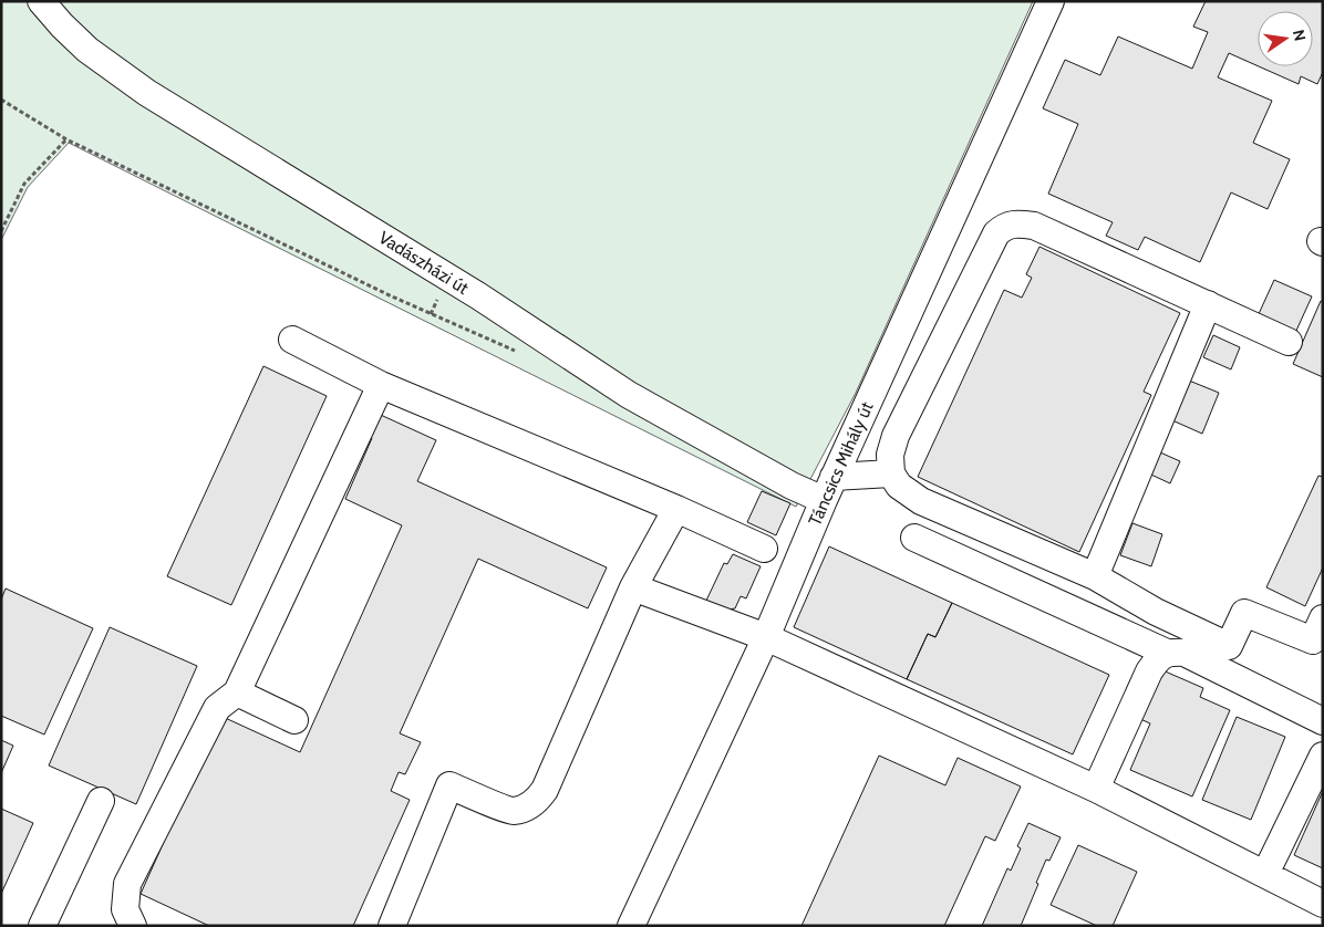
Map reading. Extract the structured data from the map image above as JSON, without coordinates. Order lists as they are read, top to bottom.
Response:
{
  "streets": {
    "street": ["Vadászházi út", "Táncsics Mihály út"]
  },
  "crossings": [
    ["Vadászházi út", "Táncsics Mihály út"]
  ],
  "north": "right"
}
